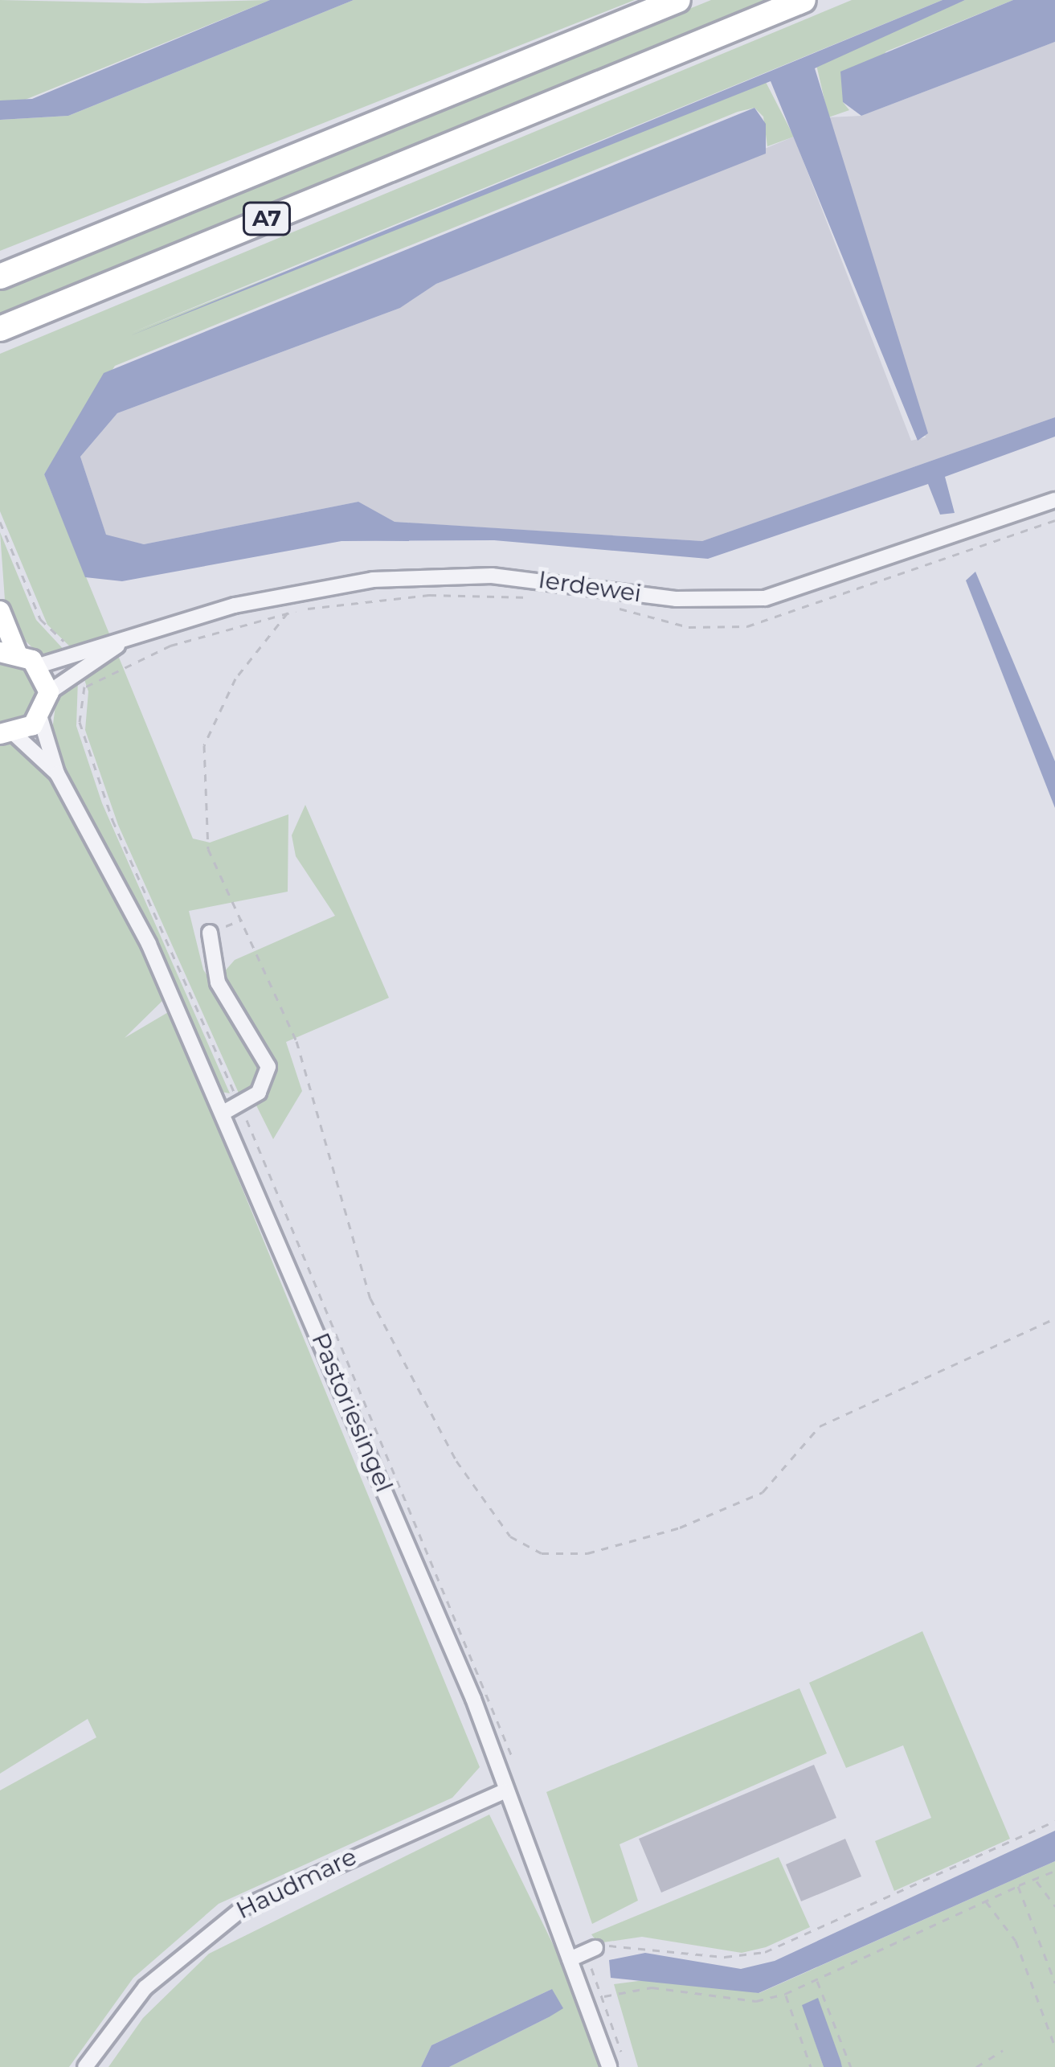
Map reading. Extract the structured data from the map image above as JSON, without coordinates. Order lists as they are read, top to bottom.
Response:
{
  "streets": {
    "highway": ["A7"],
    "street": ["Ierdewei", "Pastoriesingel", "Haudmare"]
  },
  "crossings": [
    ["Pastoriesingel", "Haudmare"]
  ]
}
